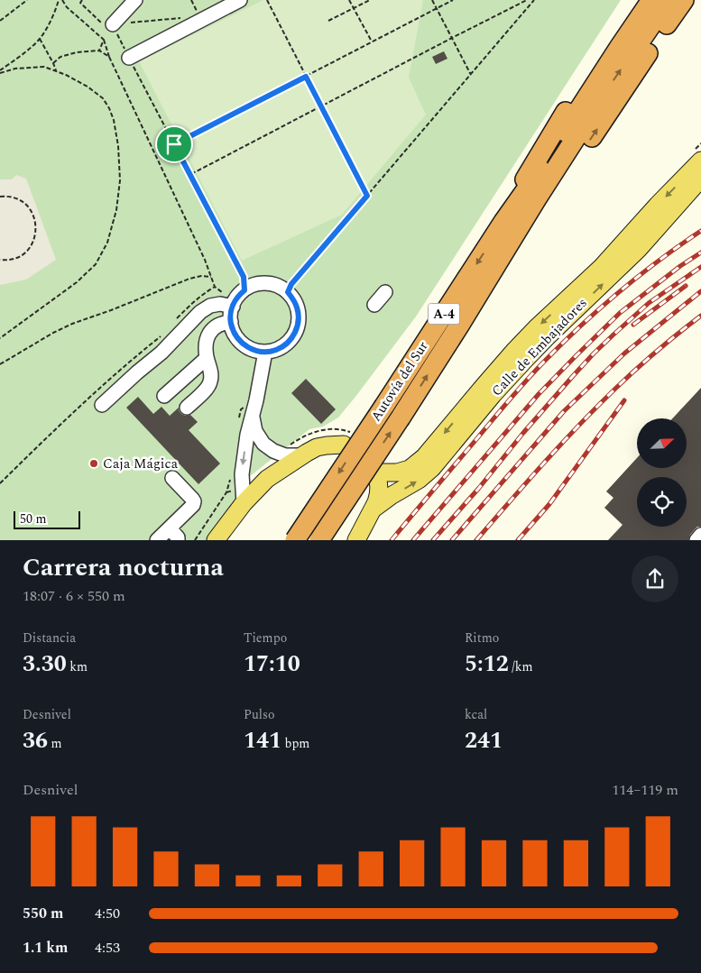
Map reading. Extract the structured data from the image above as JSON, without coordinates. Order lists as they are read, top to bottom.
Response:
{
  "streets": {
    "highway": ["A-4", "Autovía del Sur"],
    "main road": ["Calle de Embajadores"]
  },
  "places": ["Caja Mágica"],
  "scale_bar": "50 m",
  "north": "top right",
  "page": {
    "scale": "50 m",
    "heading": ["Carrera nocturna", "18:07 · 6 × 550 m"],
    "stats": [
      ["Distancia", "3.30 km"],
      ["Tiempo", "17:10"],
      ["Ritmo", "5:12 /km"],
      ["Desnivel", "36 m"],
      ["Pulso", "141 bpm"],
      ["kcal", "241"]
    ],
    "chart": ["Desnivel", "114–119 m"],
    "list": [
      {
        "name": "550 m",
        "note": "4:50"
      },
      {
        "name": "1.1 km",
        "note": "4:53"
      }
    ]
  }
}
